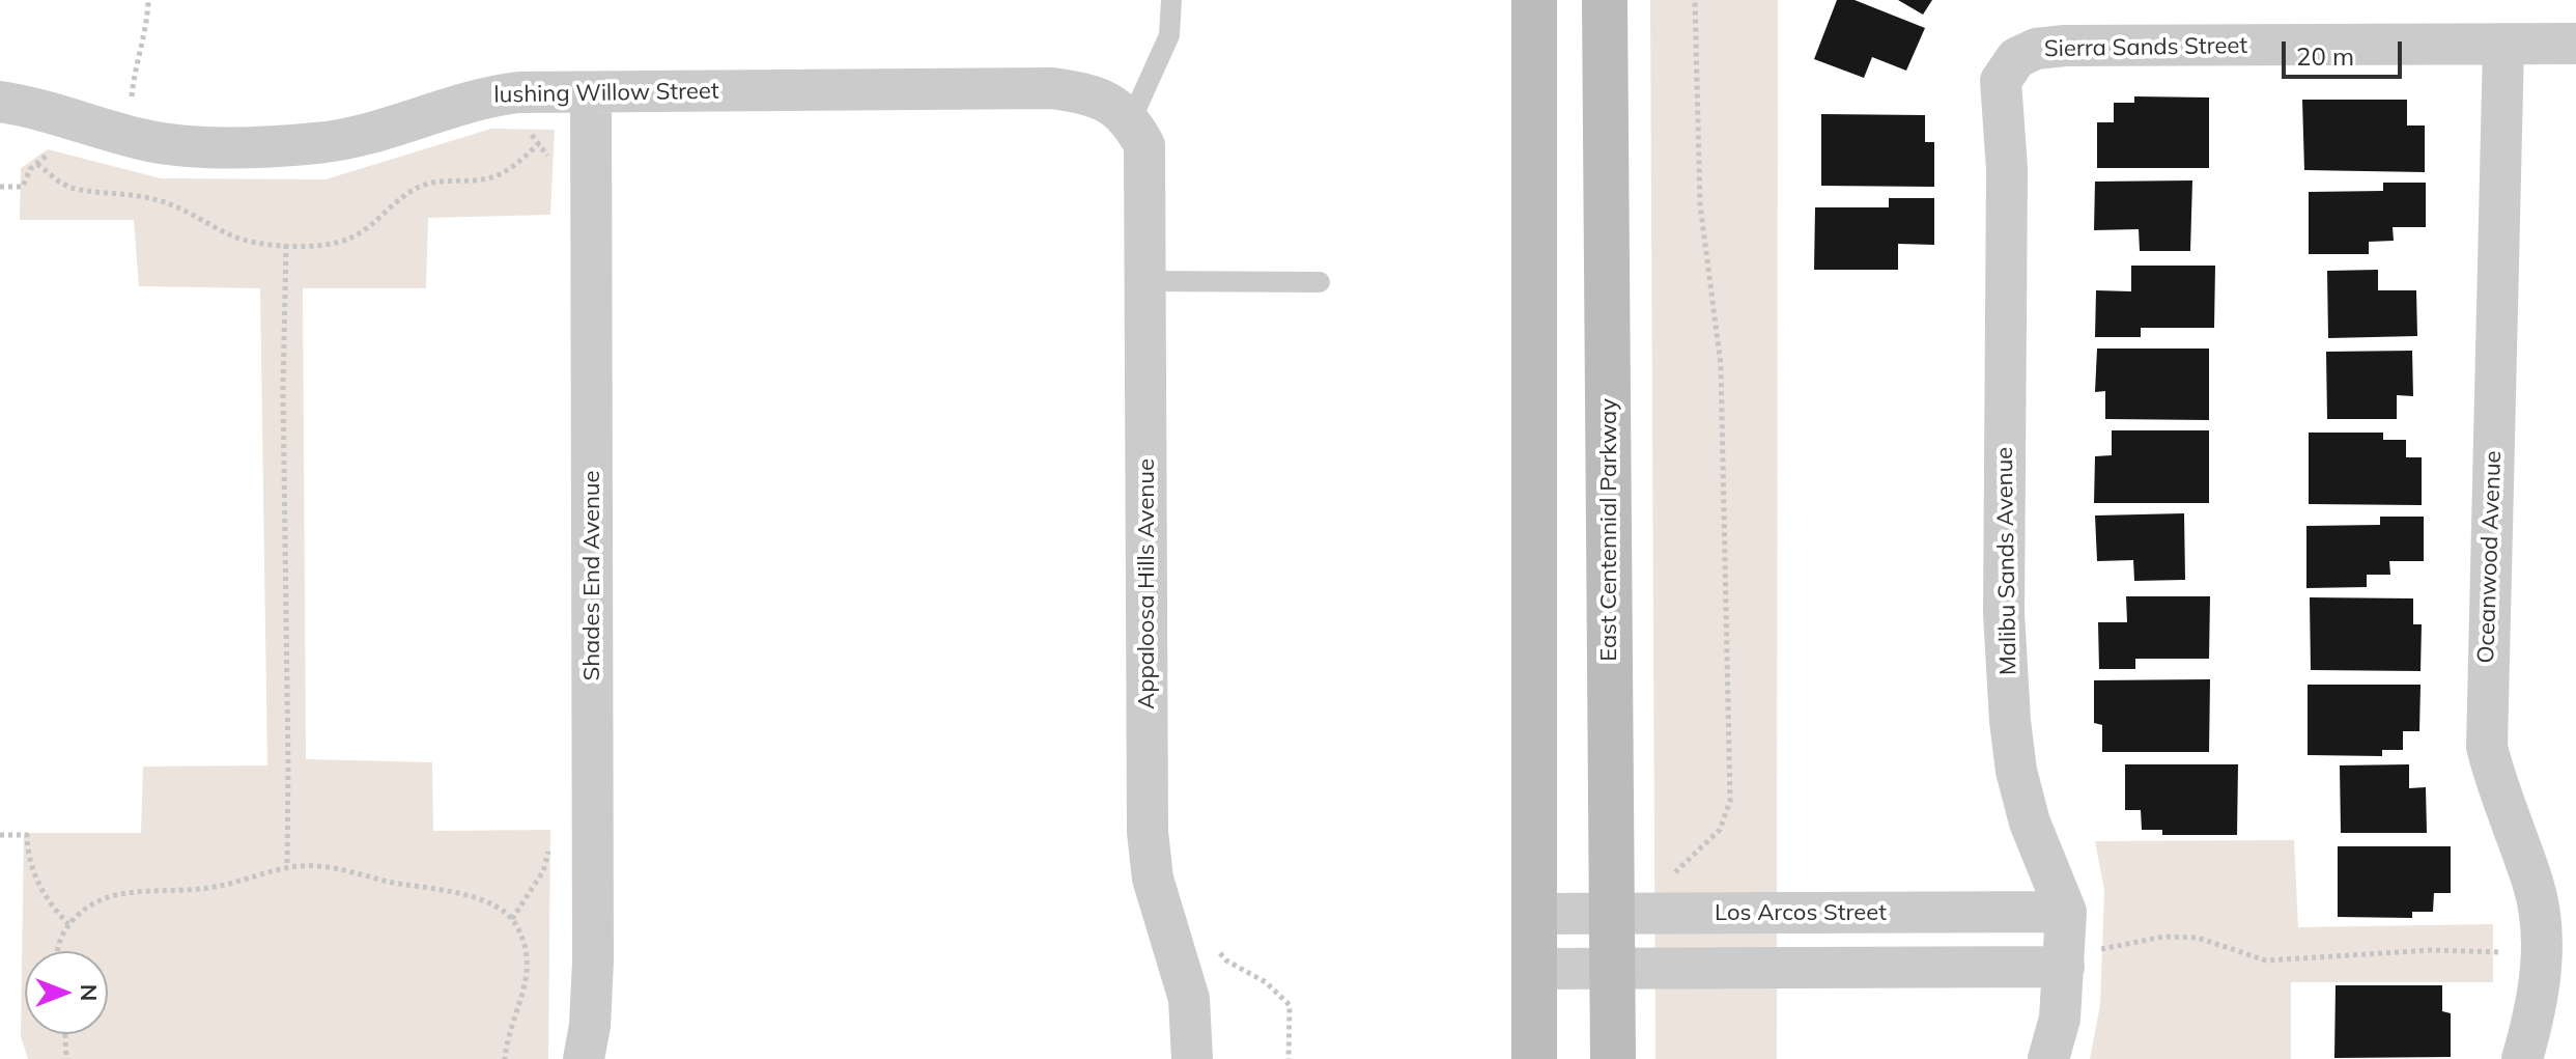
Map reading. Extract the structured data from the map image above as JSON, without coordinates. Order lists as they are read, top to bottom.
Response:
{
  "streets": {
    "main road": ["East Centennial Parkway"],
    "street": [
      "Sierra Sands Street",
      "lushing Willow Street",
      "Oceanwood Avenue",
      "Malibu Sands Avenue",
      "Shades End Avenue",
      "Appaloosa Hills Avenue",
      "Los Arcos Street"
    ]
  },
  "crossings": [
    ["Sierra Sands Street", "Oceanwood Avenue"],
    ["Sierra Sands Street", "Malibu Sands Avenue"],
    ["lushing Willow Street", "Shades End Avenue"],
    ["lushing Willow Street", "Appaloosa Hills Avenue"],
    ["East Centennial Parkway", "Los Arcos Street"],
    ["Malibu Sands Avenue", "Los Arcos Street"]
  ],
  "scale_bar": "20 m",
  "north": "right"
}
